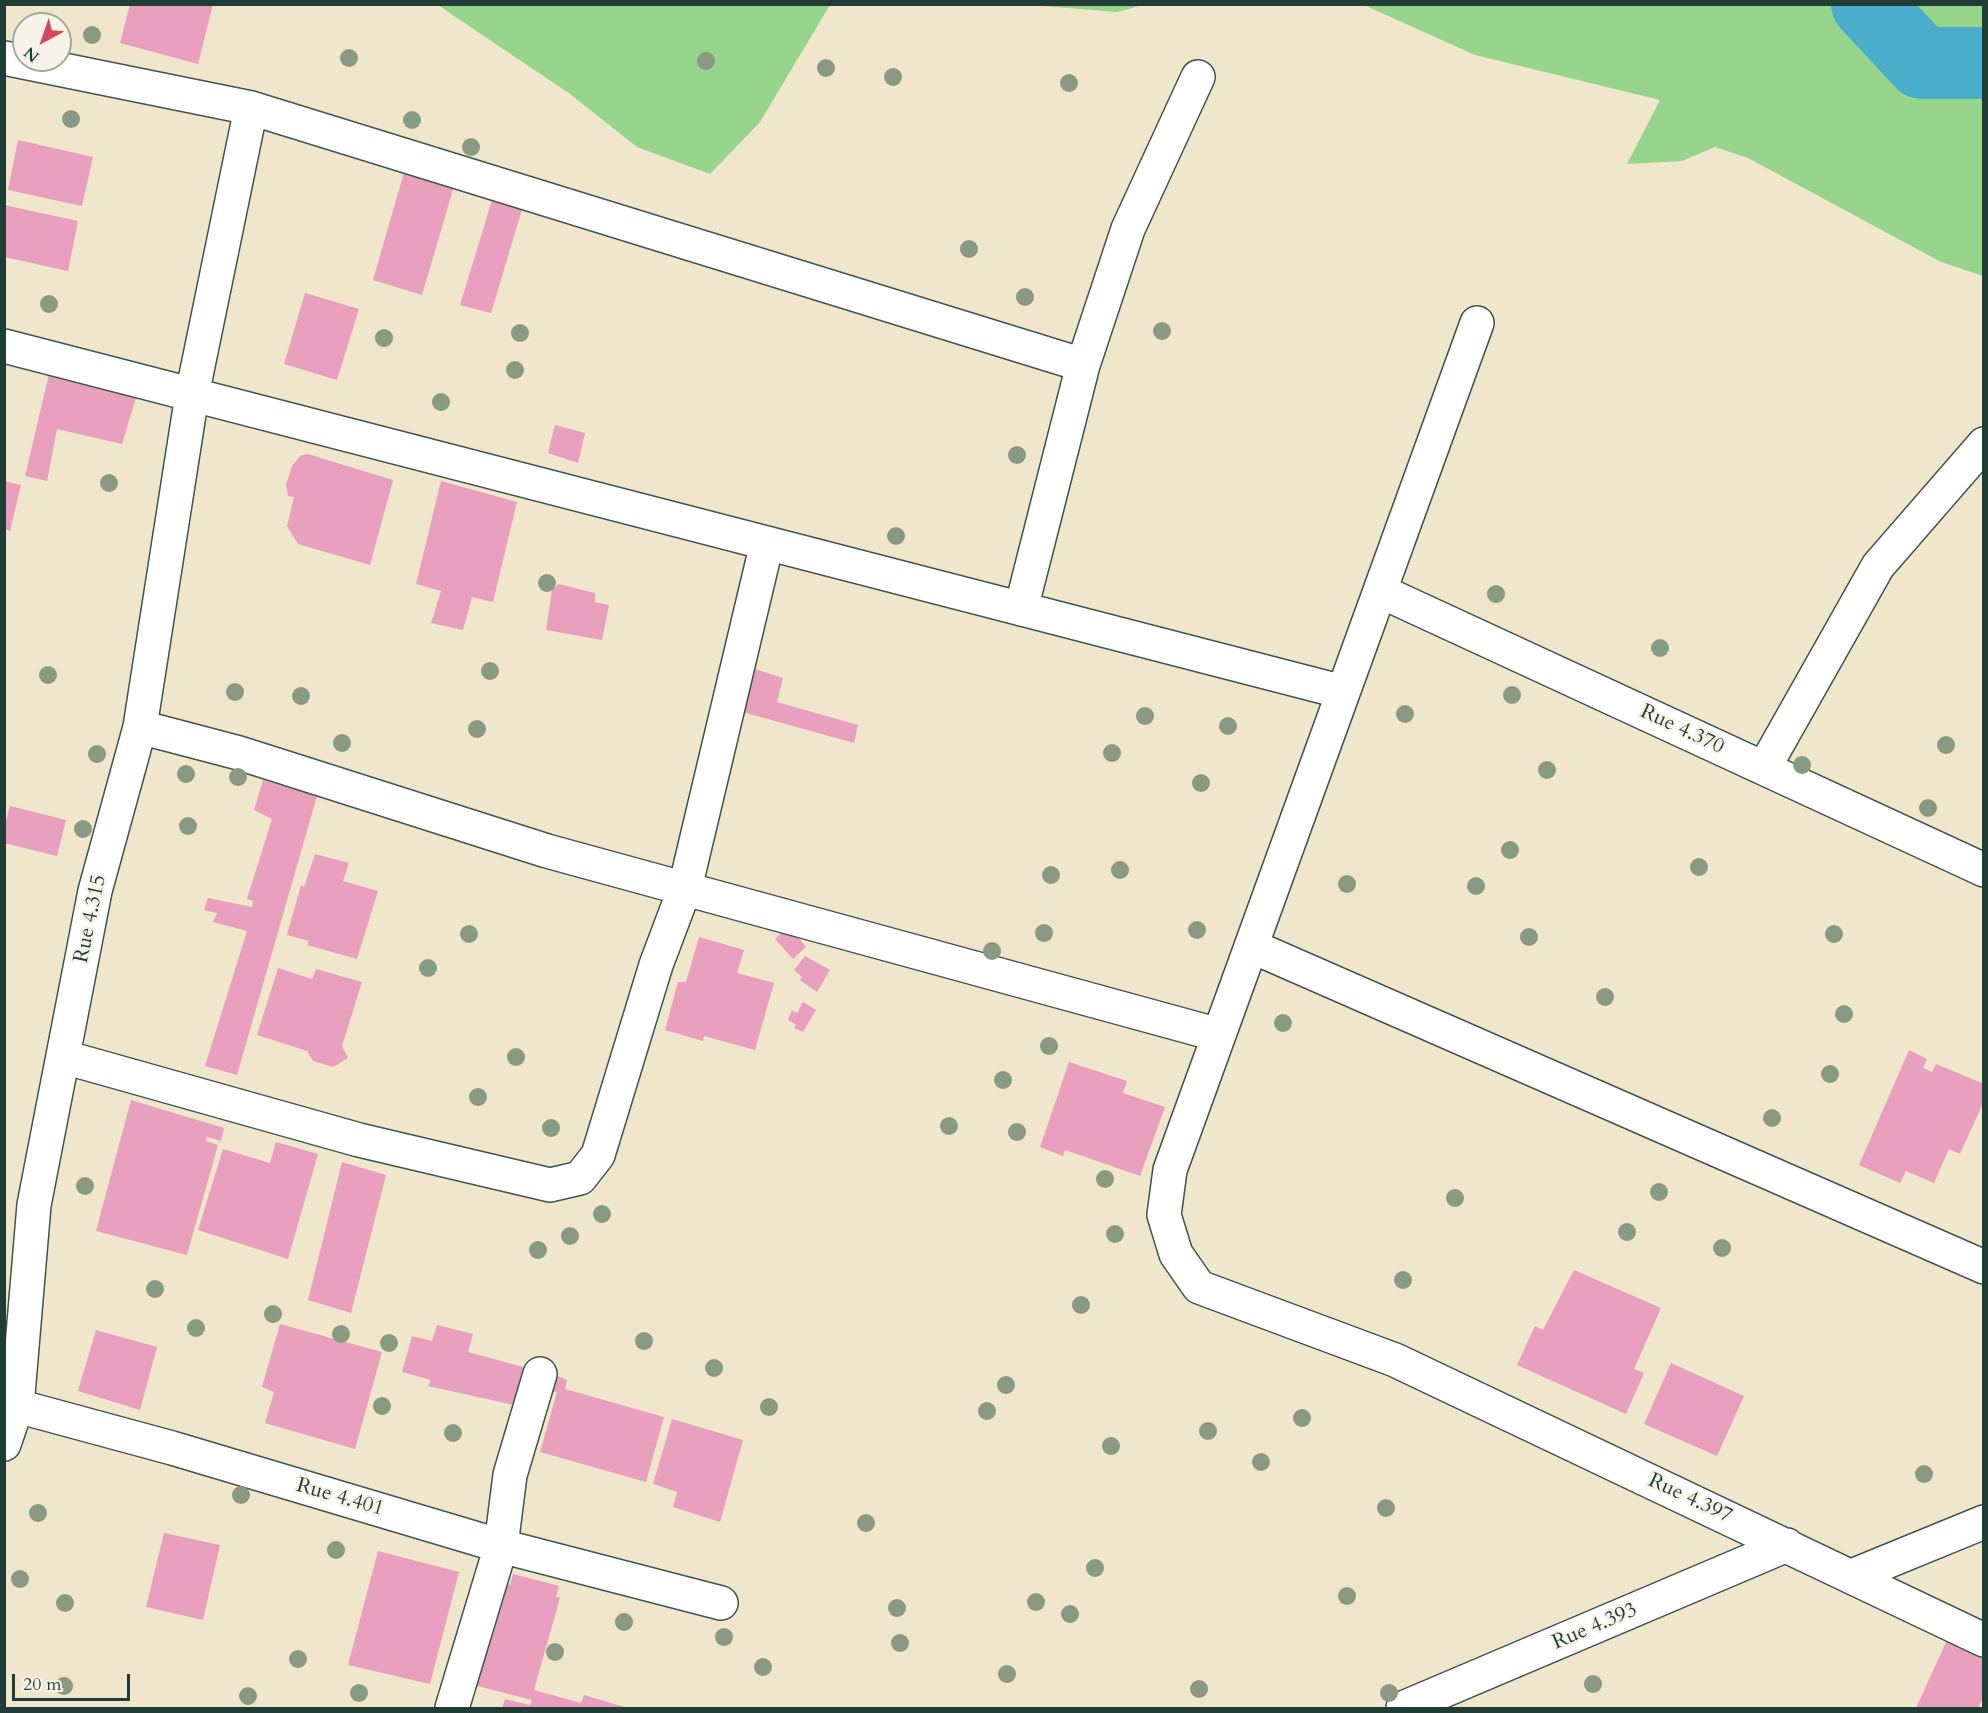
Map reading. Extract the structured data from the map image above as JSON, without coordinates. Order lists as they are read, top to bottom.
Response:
{
  "streets": {
    "street": [
      "Rue 4.370",
      "Rue 4.315",
      "Rue 4.401",
      "Rue 4.397",
      "Rue 4.393"
    ]
  },
  "crossings": [
    ["Rue 4.370", "Rue 4.397"],
    ["Rue 4.315", "Rue 4.401"],
    ["Rue 4.397", "Rue 4.393"]
  ],
  "scale_bar": "20 m",
  "north": "bottom left"
}
